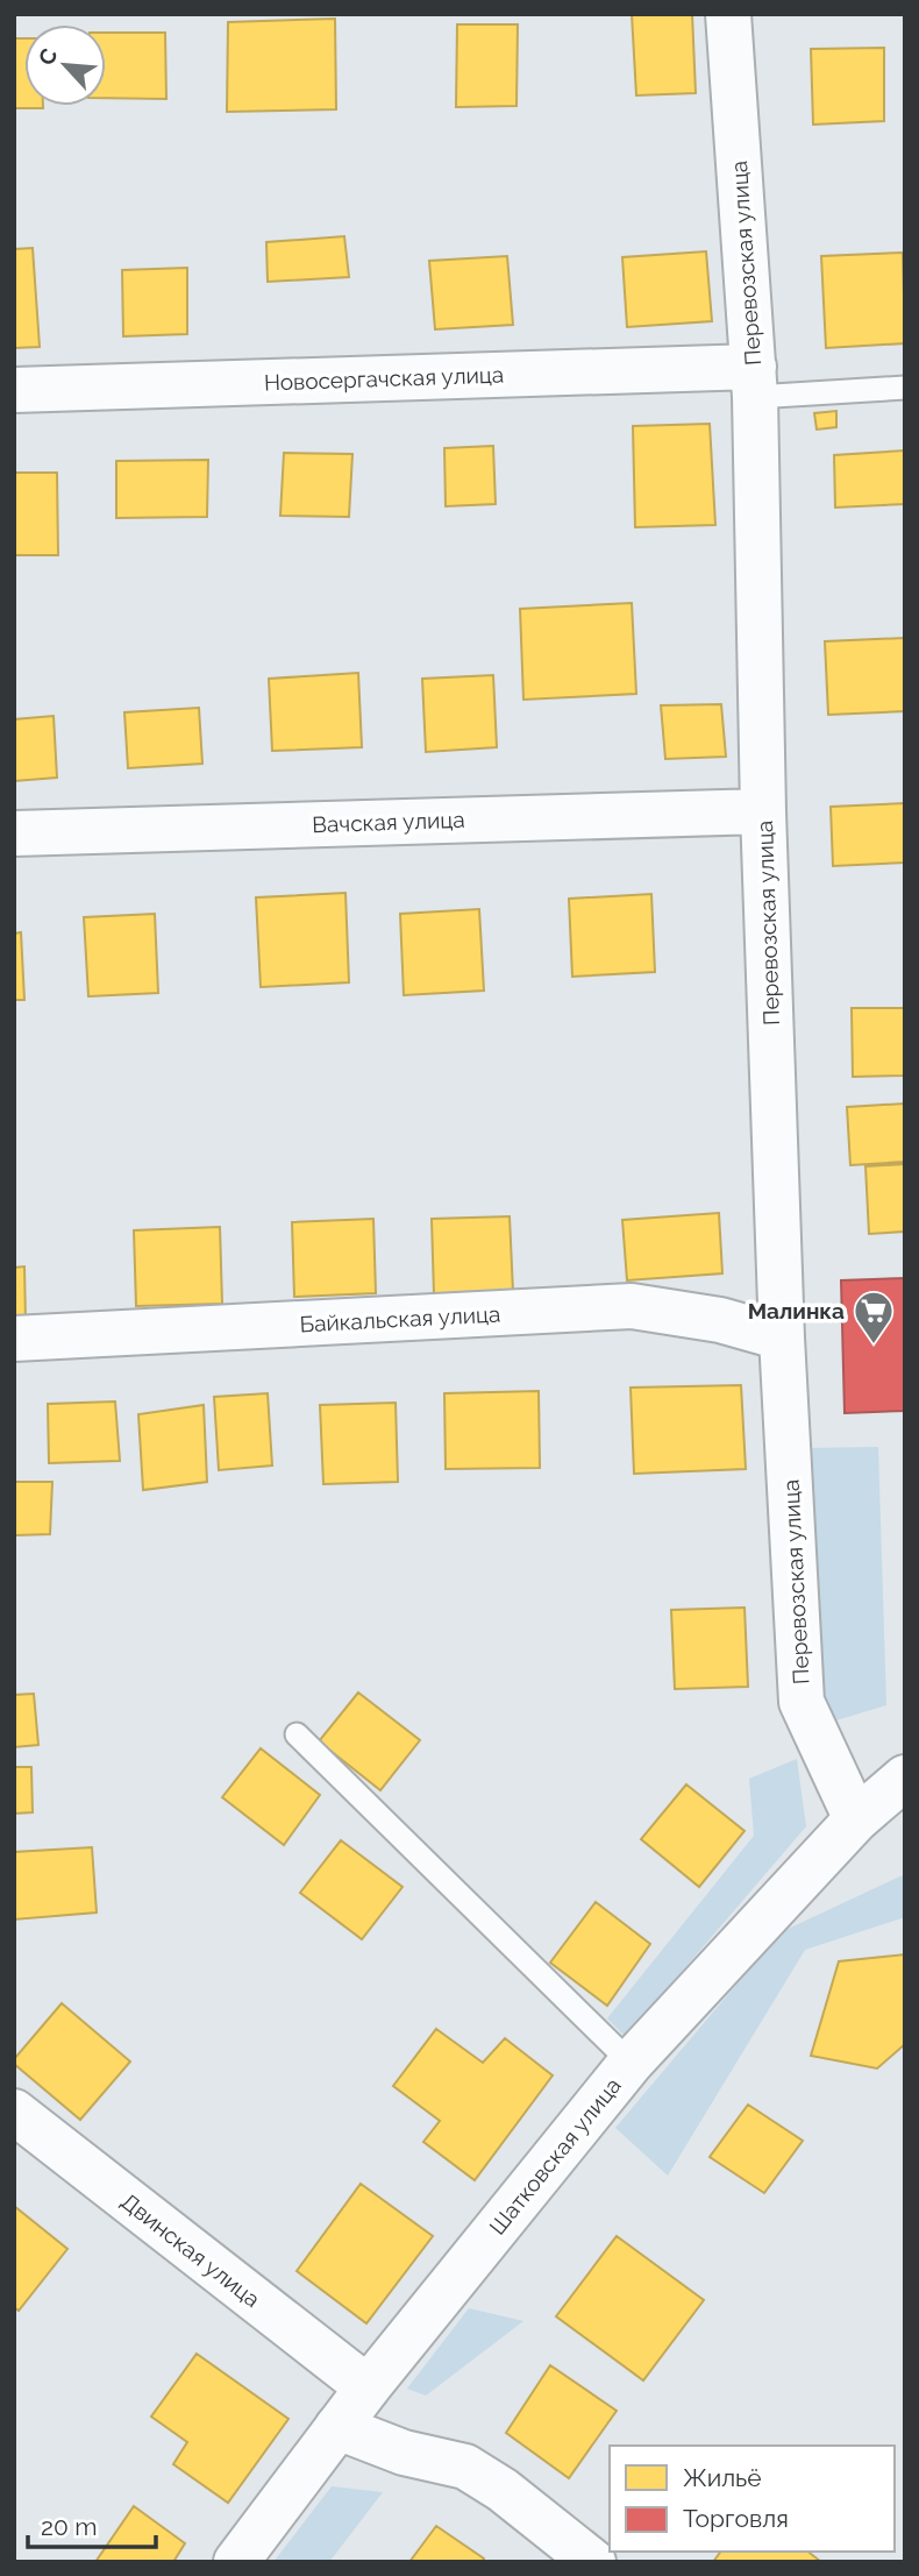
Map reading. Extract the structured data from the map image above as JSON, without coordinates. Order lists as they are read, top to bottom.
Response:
{
  "streets": {
    "street": [
      "Перевозская улица",
      "Новосергачская улица",
      "Вачская улица",
      "Байкальская улица",
      "Шатковская улица",
      "Двинская улица"
    ]
  },
  "crossings": [
    ["Перевозская улица", "Новосергачская улица"],
    ["Перевозская улица", "Вачская улица"],
    ["Перевозская улица", "Байкальская улица"],
    ["Перевозская улица", "Шатковская улица"],
    ["Шатковская улица", "Двинская улица"]
  ],
  "places": {
    "supermarket": ["Малинка"]
  },
  "legend": ["Жильё", "Торговля"],
  "scale_bar": "20 m",
  "north": "top left"
}
